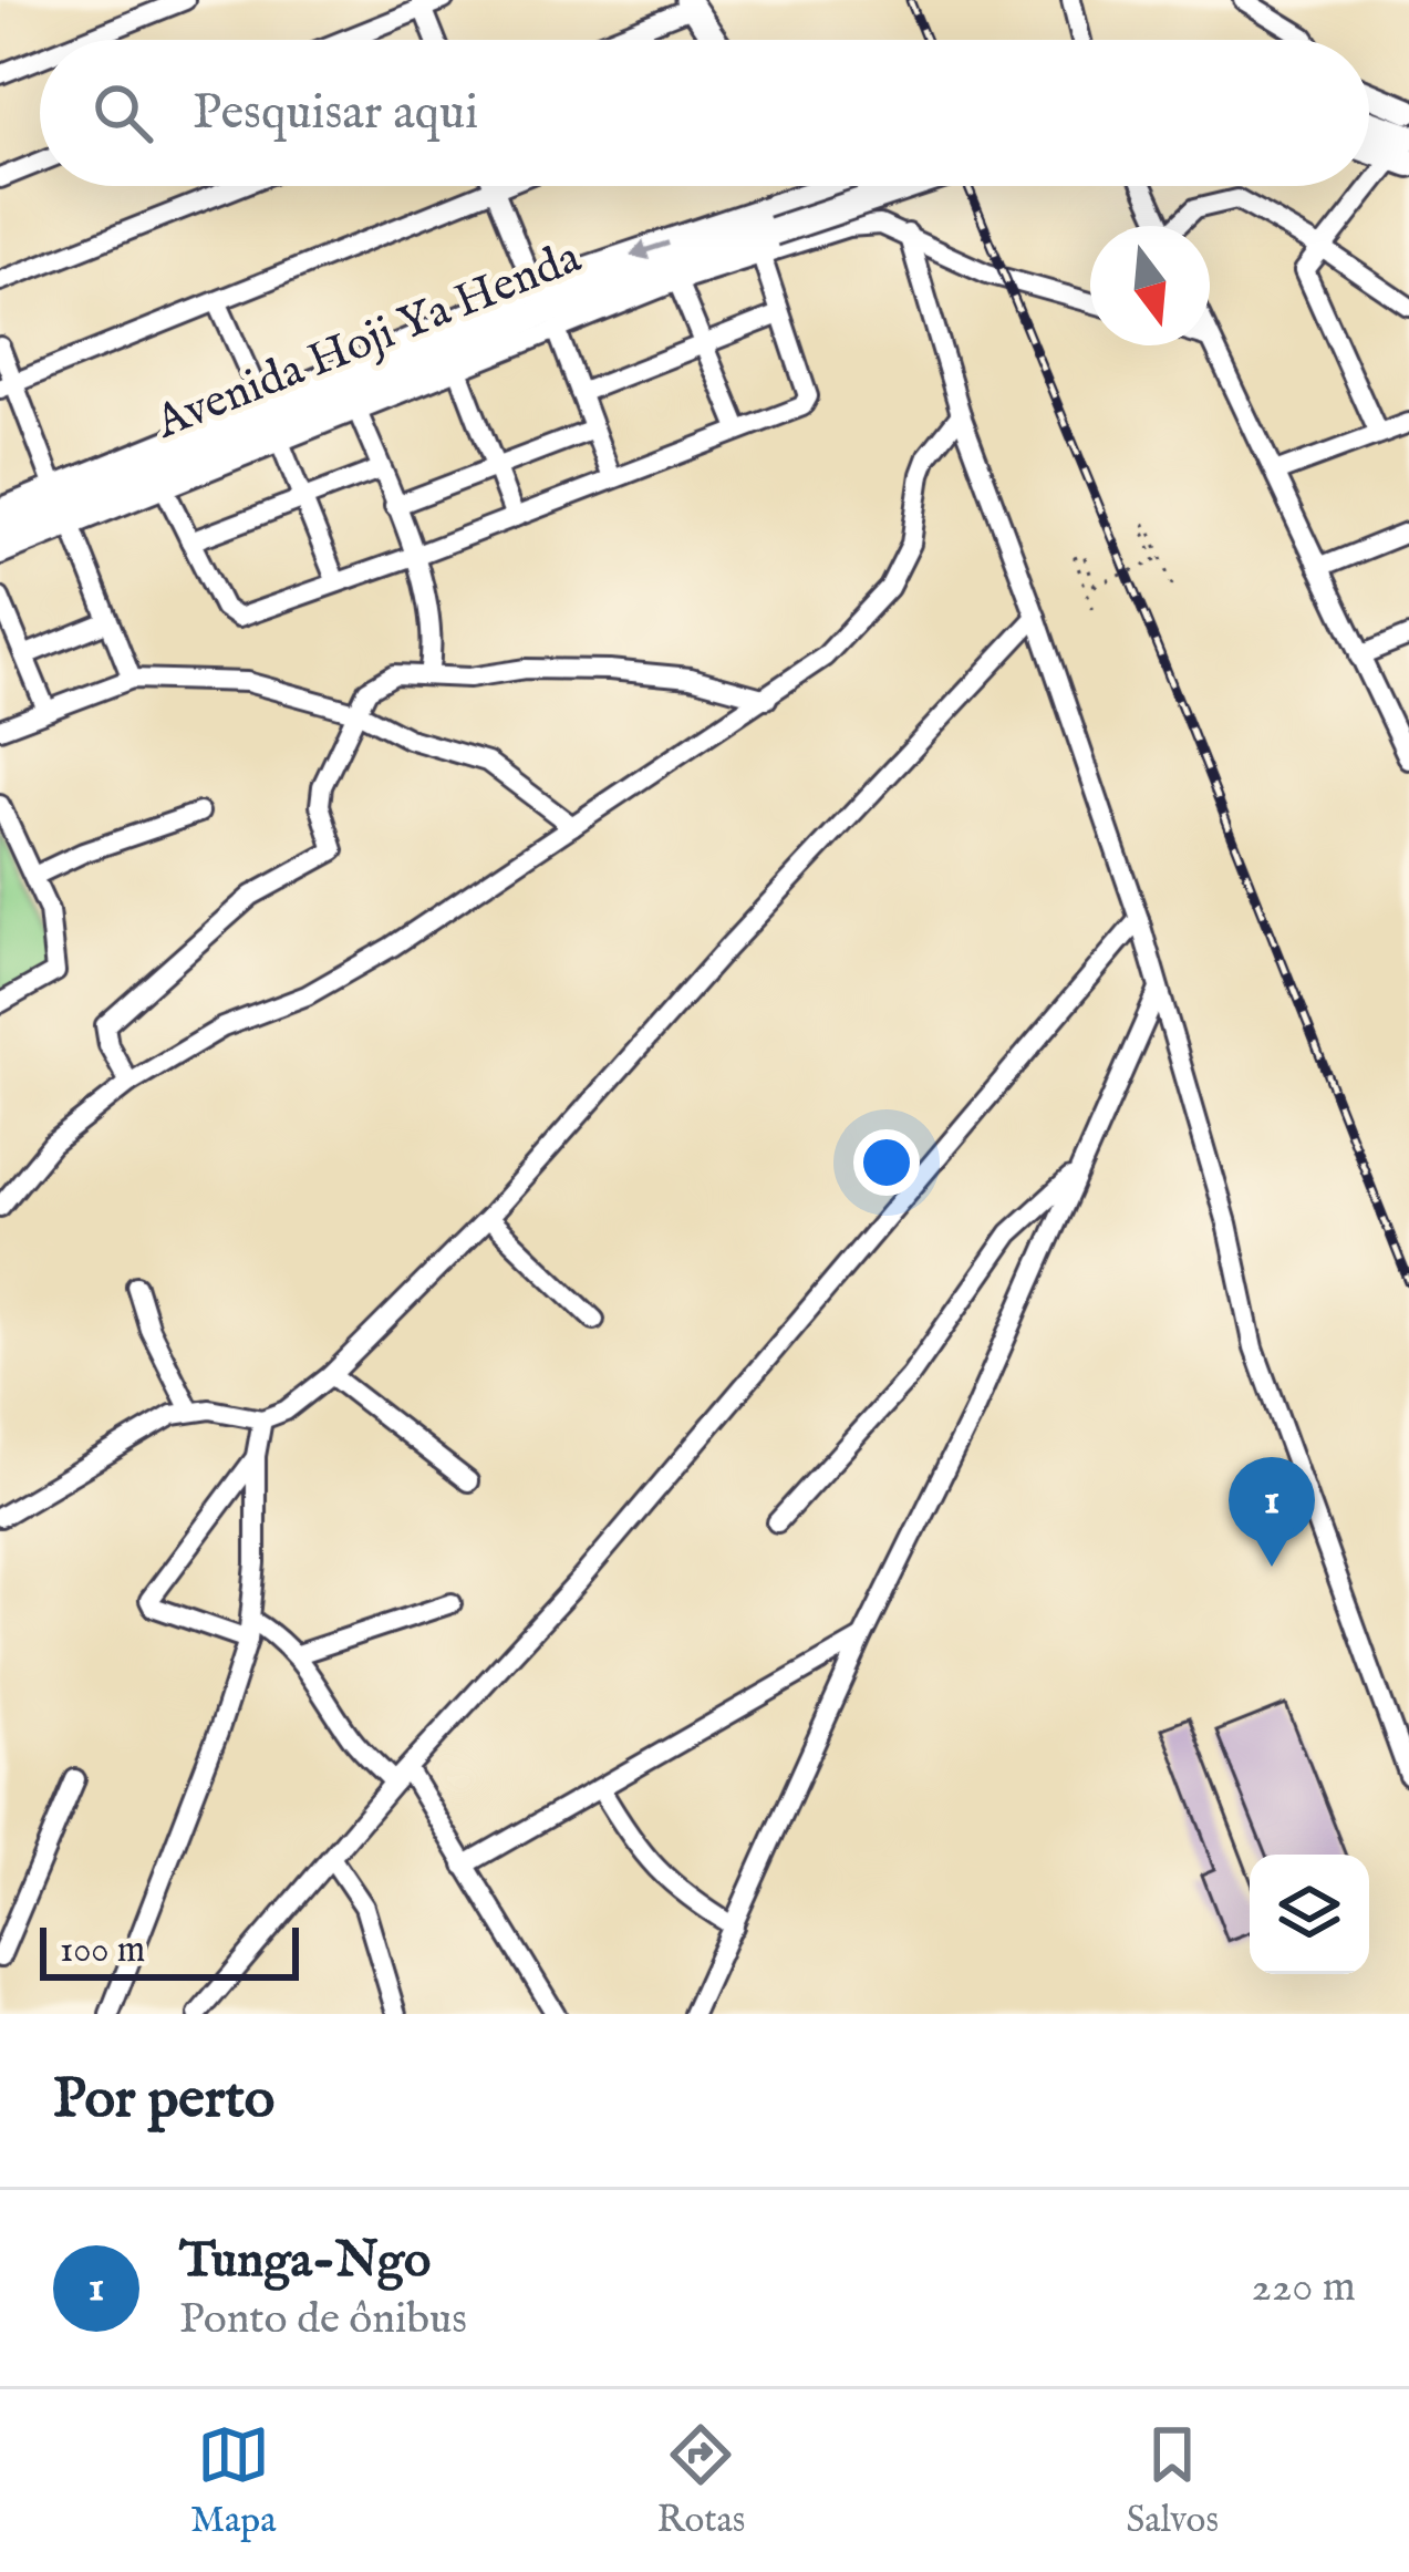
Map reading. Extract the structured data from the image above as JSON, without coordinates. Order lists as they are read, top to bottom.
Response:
{
  "streets": {
    "main road": ["Avenida Hoji Ya Henda"]
  },
  "scale_bar": "100 m",
  "north": "bottom",
  "page": {
    "search": "Pesquisar aqui",
    "pins": "1",
    "scale": "100 m",
    "heading": "Por perto",
    "list": [
      {
        "mark": "1",
        "name": "Tunga-Ngo",
        "note": "Ponto de ônibus",
        "value": "220 m"
      }
    ],
    "nav": ["Mapa", "Rotas", "Salvos"]
  }
}
